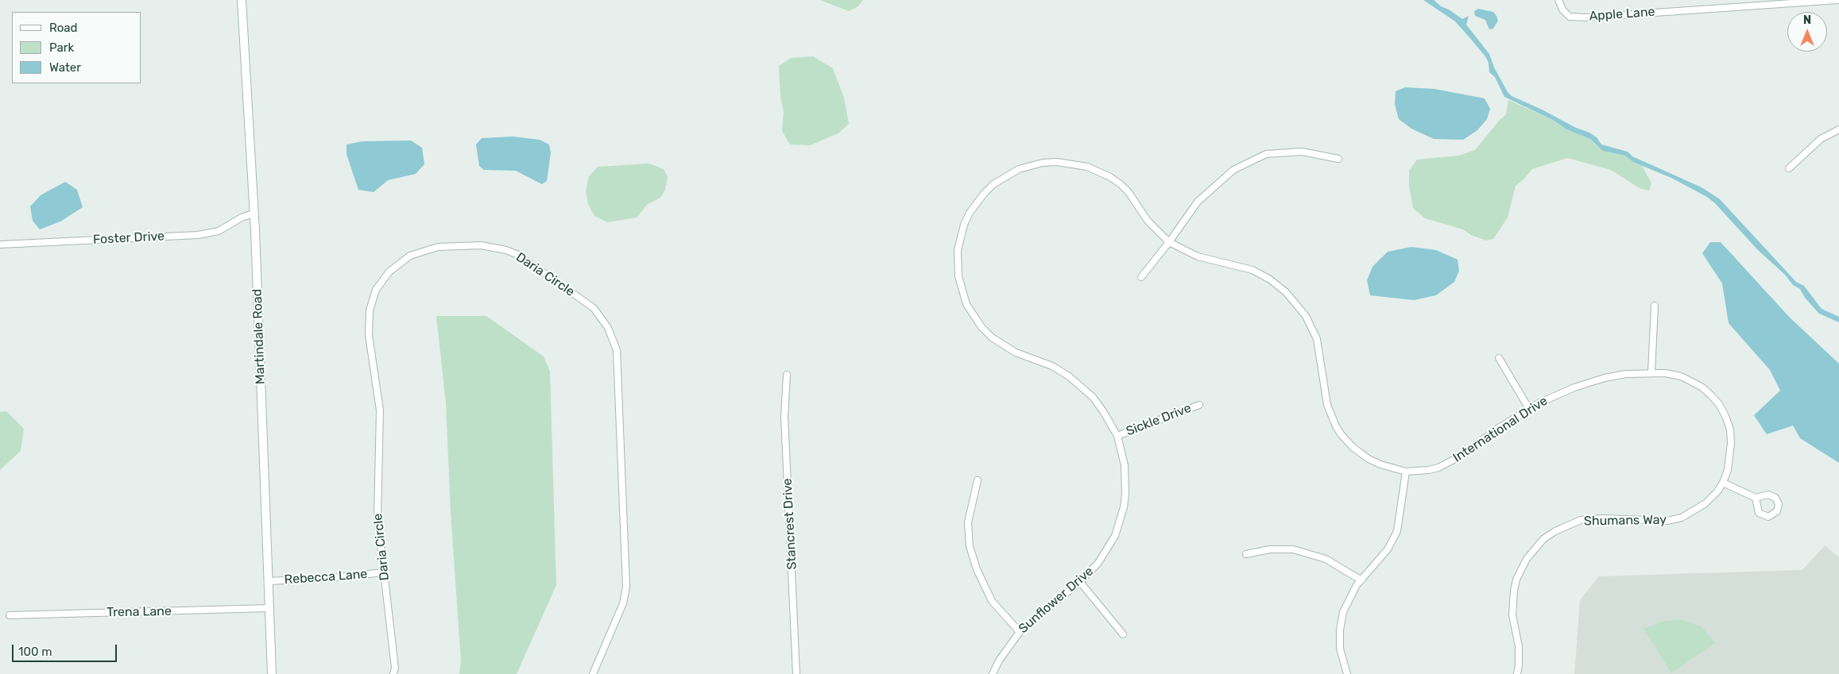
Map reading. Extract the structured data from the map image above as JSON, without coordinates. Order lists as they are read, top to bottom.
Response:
{
  "streets": {
    "street": [
      "Apple Lane",
      "Foster Drive",
      "Daria Circle",
      "Martindale Road",
      "Sickle Drive",
      "International Drive",
      "Shumans Way",
      "Stancrest Drive",
      "Rebecca Lane",
      "Sunflower Drive",
      "Trena Lane"
    ]
  },
  "crossings": [
    ["Foster Drive", "Martindale Road"],
    ["Daria Circle", "Rebecca Lane"],
    ["Martindale Road", "Rebecca Lane"],
    ["Martindale Road", "Trena Lane"],
    ["Sickle Drive", "Sunflower Drive"],
    ["International Drive", "Shumans Way"],
    ["International Drive", "Sunflower Drive"]
  ],
  "legend": ["Road", "Park", "Water"],
  "scale_bar": "100 m",
  "north": "top"
}
